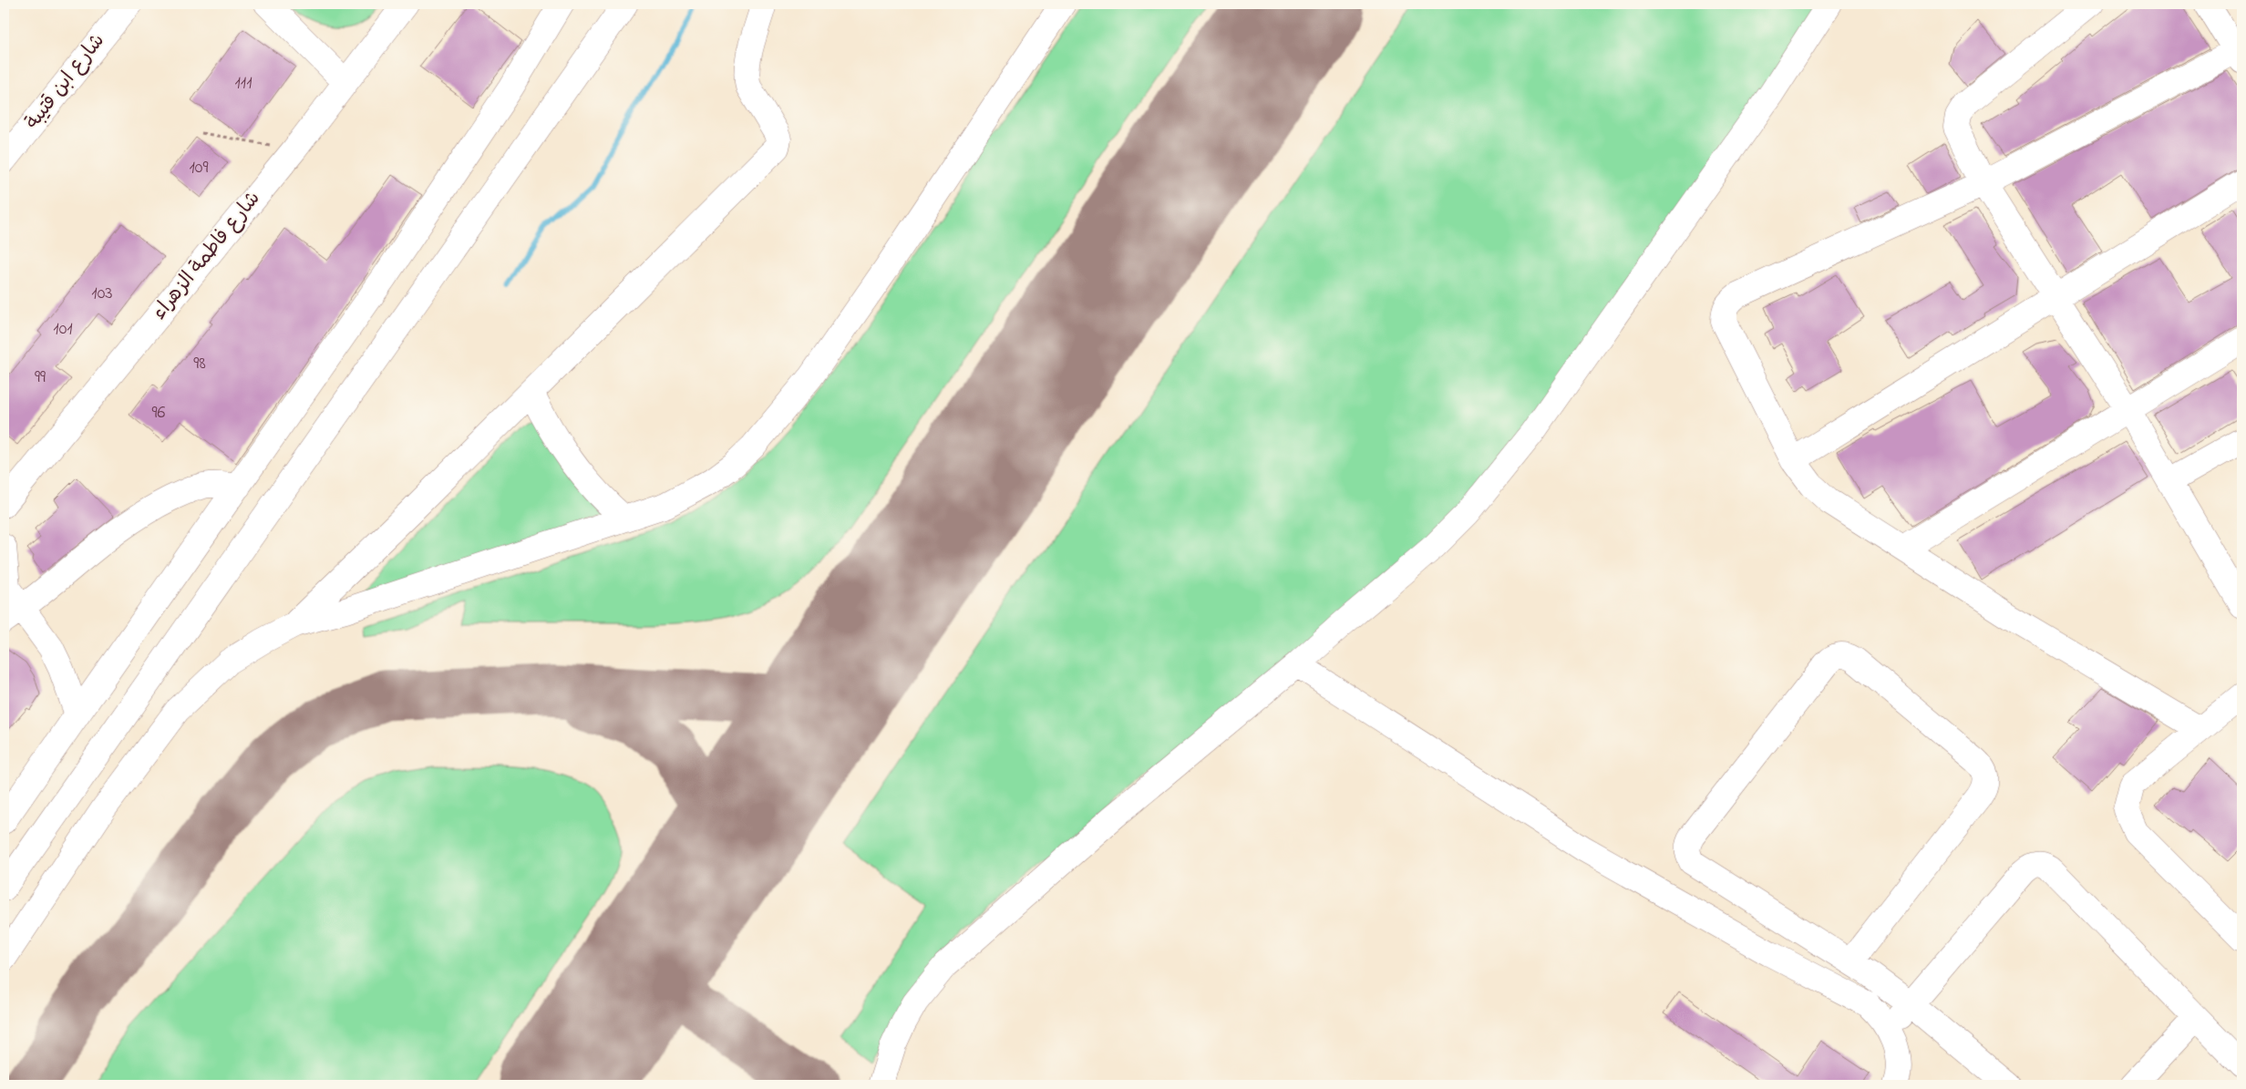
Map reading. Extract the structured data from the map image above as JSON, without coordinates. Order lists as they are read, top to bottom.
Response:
{
  "streets": {
    "street": ["شارع ابن قتيبة", "شارع فاطمة الزهراء"]
  },
  "house_numbers": [
    "111",
    "109",
    "103",
    "101",
    "98",
    "99",
    "96"
  ]
}
